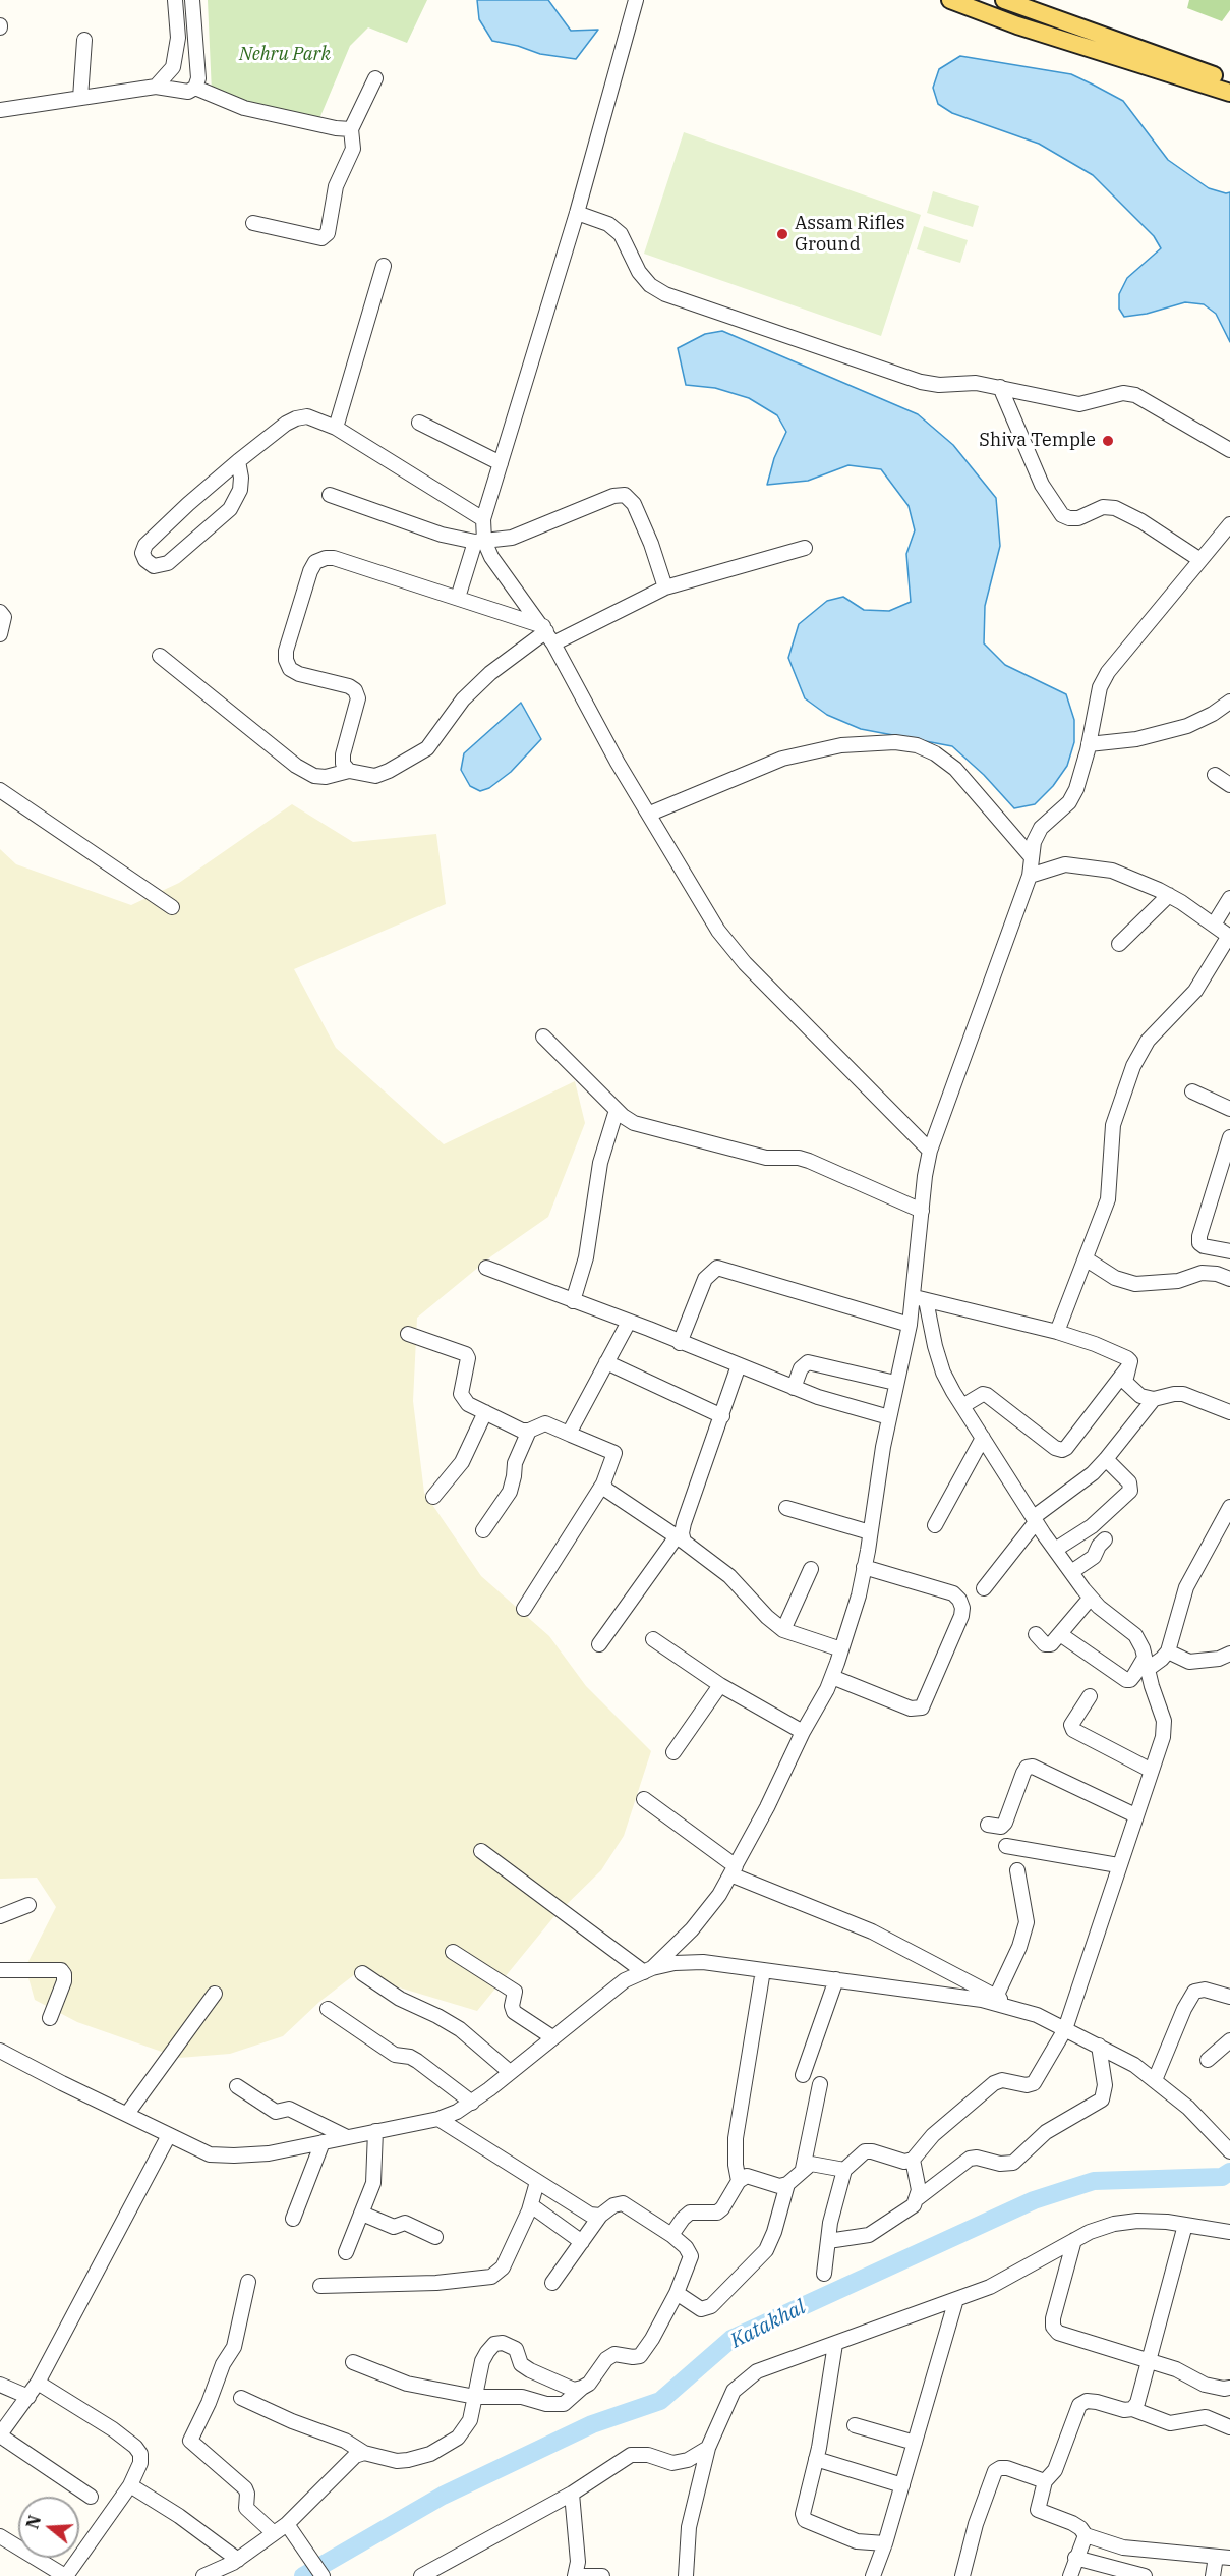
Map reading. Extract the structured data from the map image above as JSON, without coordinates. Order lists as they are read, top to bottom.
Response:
{
  "water": ["Katakhal"],
  "parks": ["Nehru Park"],
  "places": ["Assam Rifles Ground", "Shiva Temple"],
  "north": "left"
}
